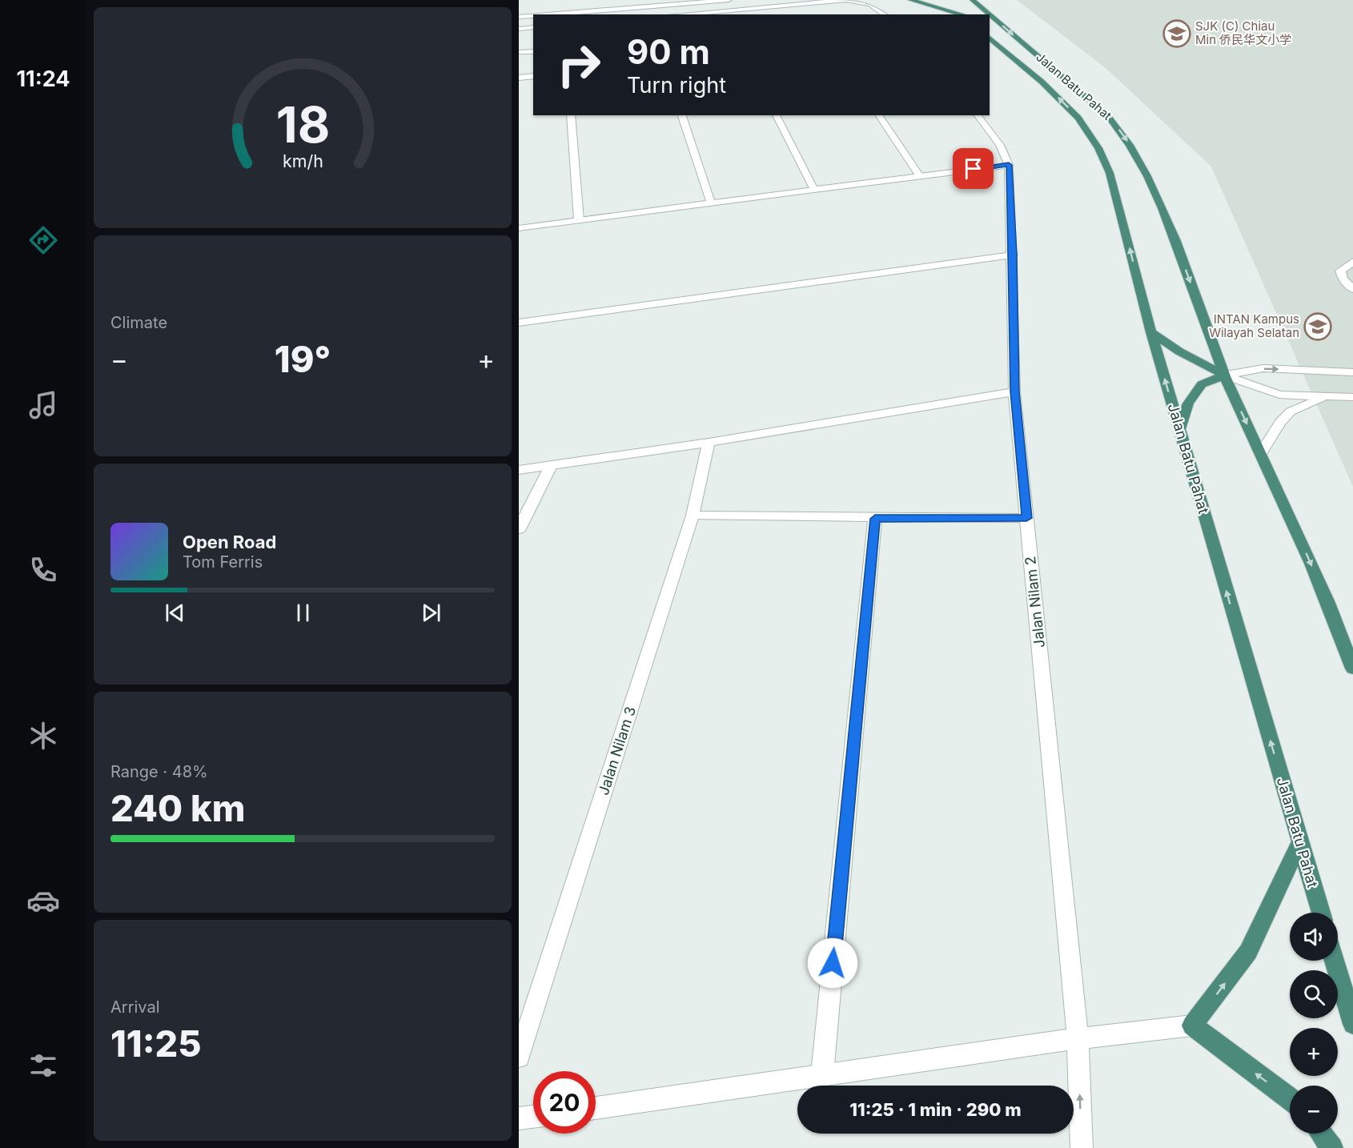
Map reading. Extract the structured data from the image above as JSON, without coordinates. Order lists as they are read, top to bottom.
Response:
{
  "streets": {
    "highway": ["Jalan Batu Pahat"],
    "street": ["Jalan Nilam 2", "Jalan Nilam 3"]
  },
  "places": {
    "school or university": ["SJK (C) Chiau Min 侨民华文小学", "INTAN Kampus Wilayah Selatan"]
  },
  "page": {
    "tabs": "11:24",
    "turn": ["90 m", "Turn right"],
    "tile": [
      "Climate",
      ["Range · 48%", "240 km"],
      ["Arrival", "11:25"]
    ],
    "heat": ["−", "19°", "+"],
    "song": ["Open Road", "Tom Ferris"],
    "map_buttons": ["+", "−"],
    "limit": "20",
    "trip": "11:25 · 1 min · 290 m",
    "gauge": ["18", "km/h"]
  }
}
